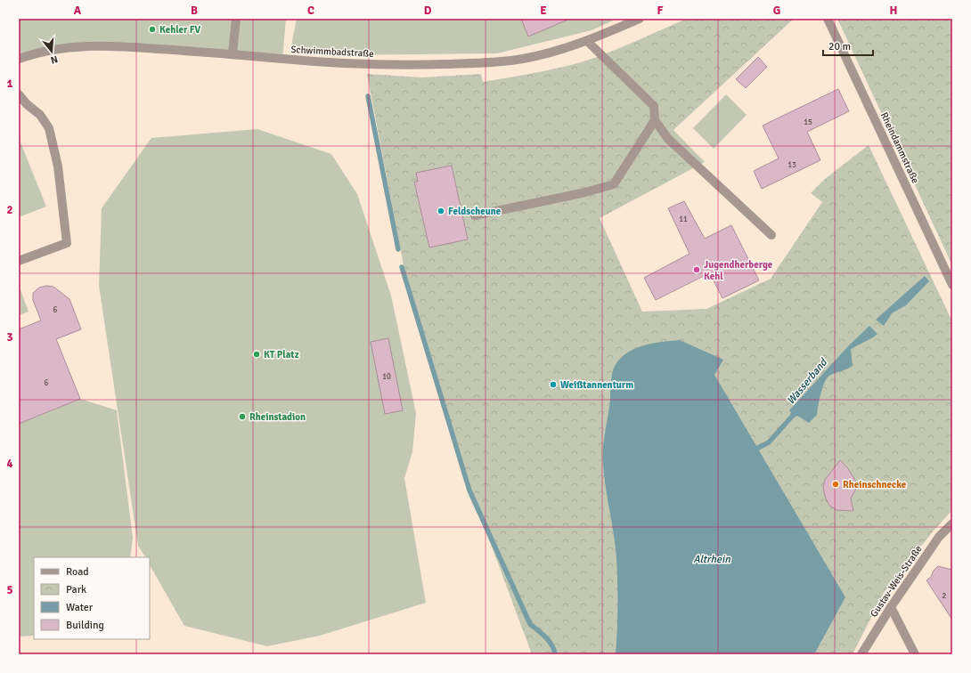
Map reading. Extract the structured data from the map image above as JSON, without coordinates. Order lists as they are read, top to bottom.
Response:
{
  "streets": {
    "street": ["Schwimmbadstraße", "Rheindammstraße", "Gustav-Weis-Straße"]
  },
  "water": ["Wasserband", "Altrhein"],
  "places": [
    "Kehler FV",
    "Feldscheune",
    "Jugendherberge Kehl",
    "KT Platz",
    "Weißtannenturm",
    "Rheinstadion",
    "Rheinschnecke"
  ],
  "house_numbers": [
    "15",
    "13",
    "11",
    "6",
    "10",
    "6",
    "2"
  ],
  "legend": [
    "Road",
    "Park",
    "Water",
    "Building"
  ],
  "scale_bar": "20 m",
  "north": "bottom",
  "grid": {
    "columns": [
      "A",
      "B",
      "C",
      "D",
      "E",
      "F",
      "G",
      "H"
    ],
    "rows": [
      "1",
      "2",
      "3",
      "4",
      "5"
    ]
  }
}
